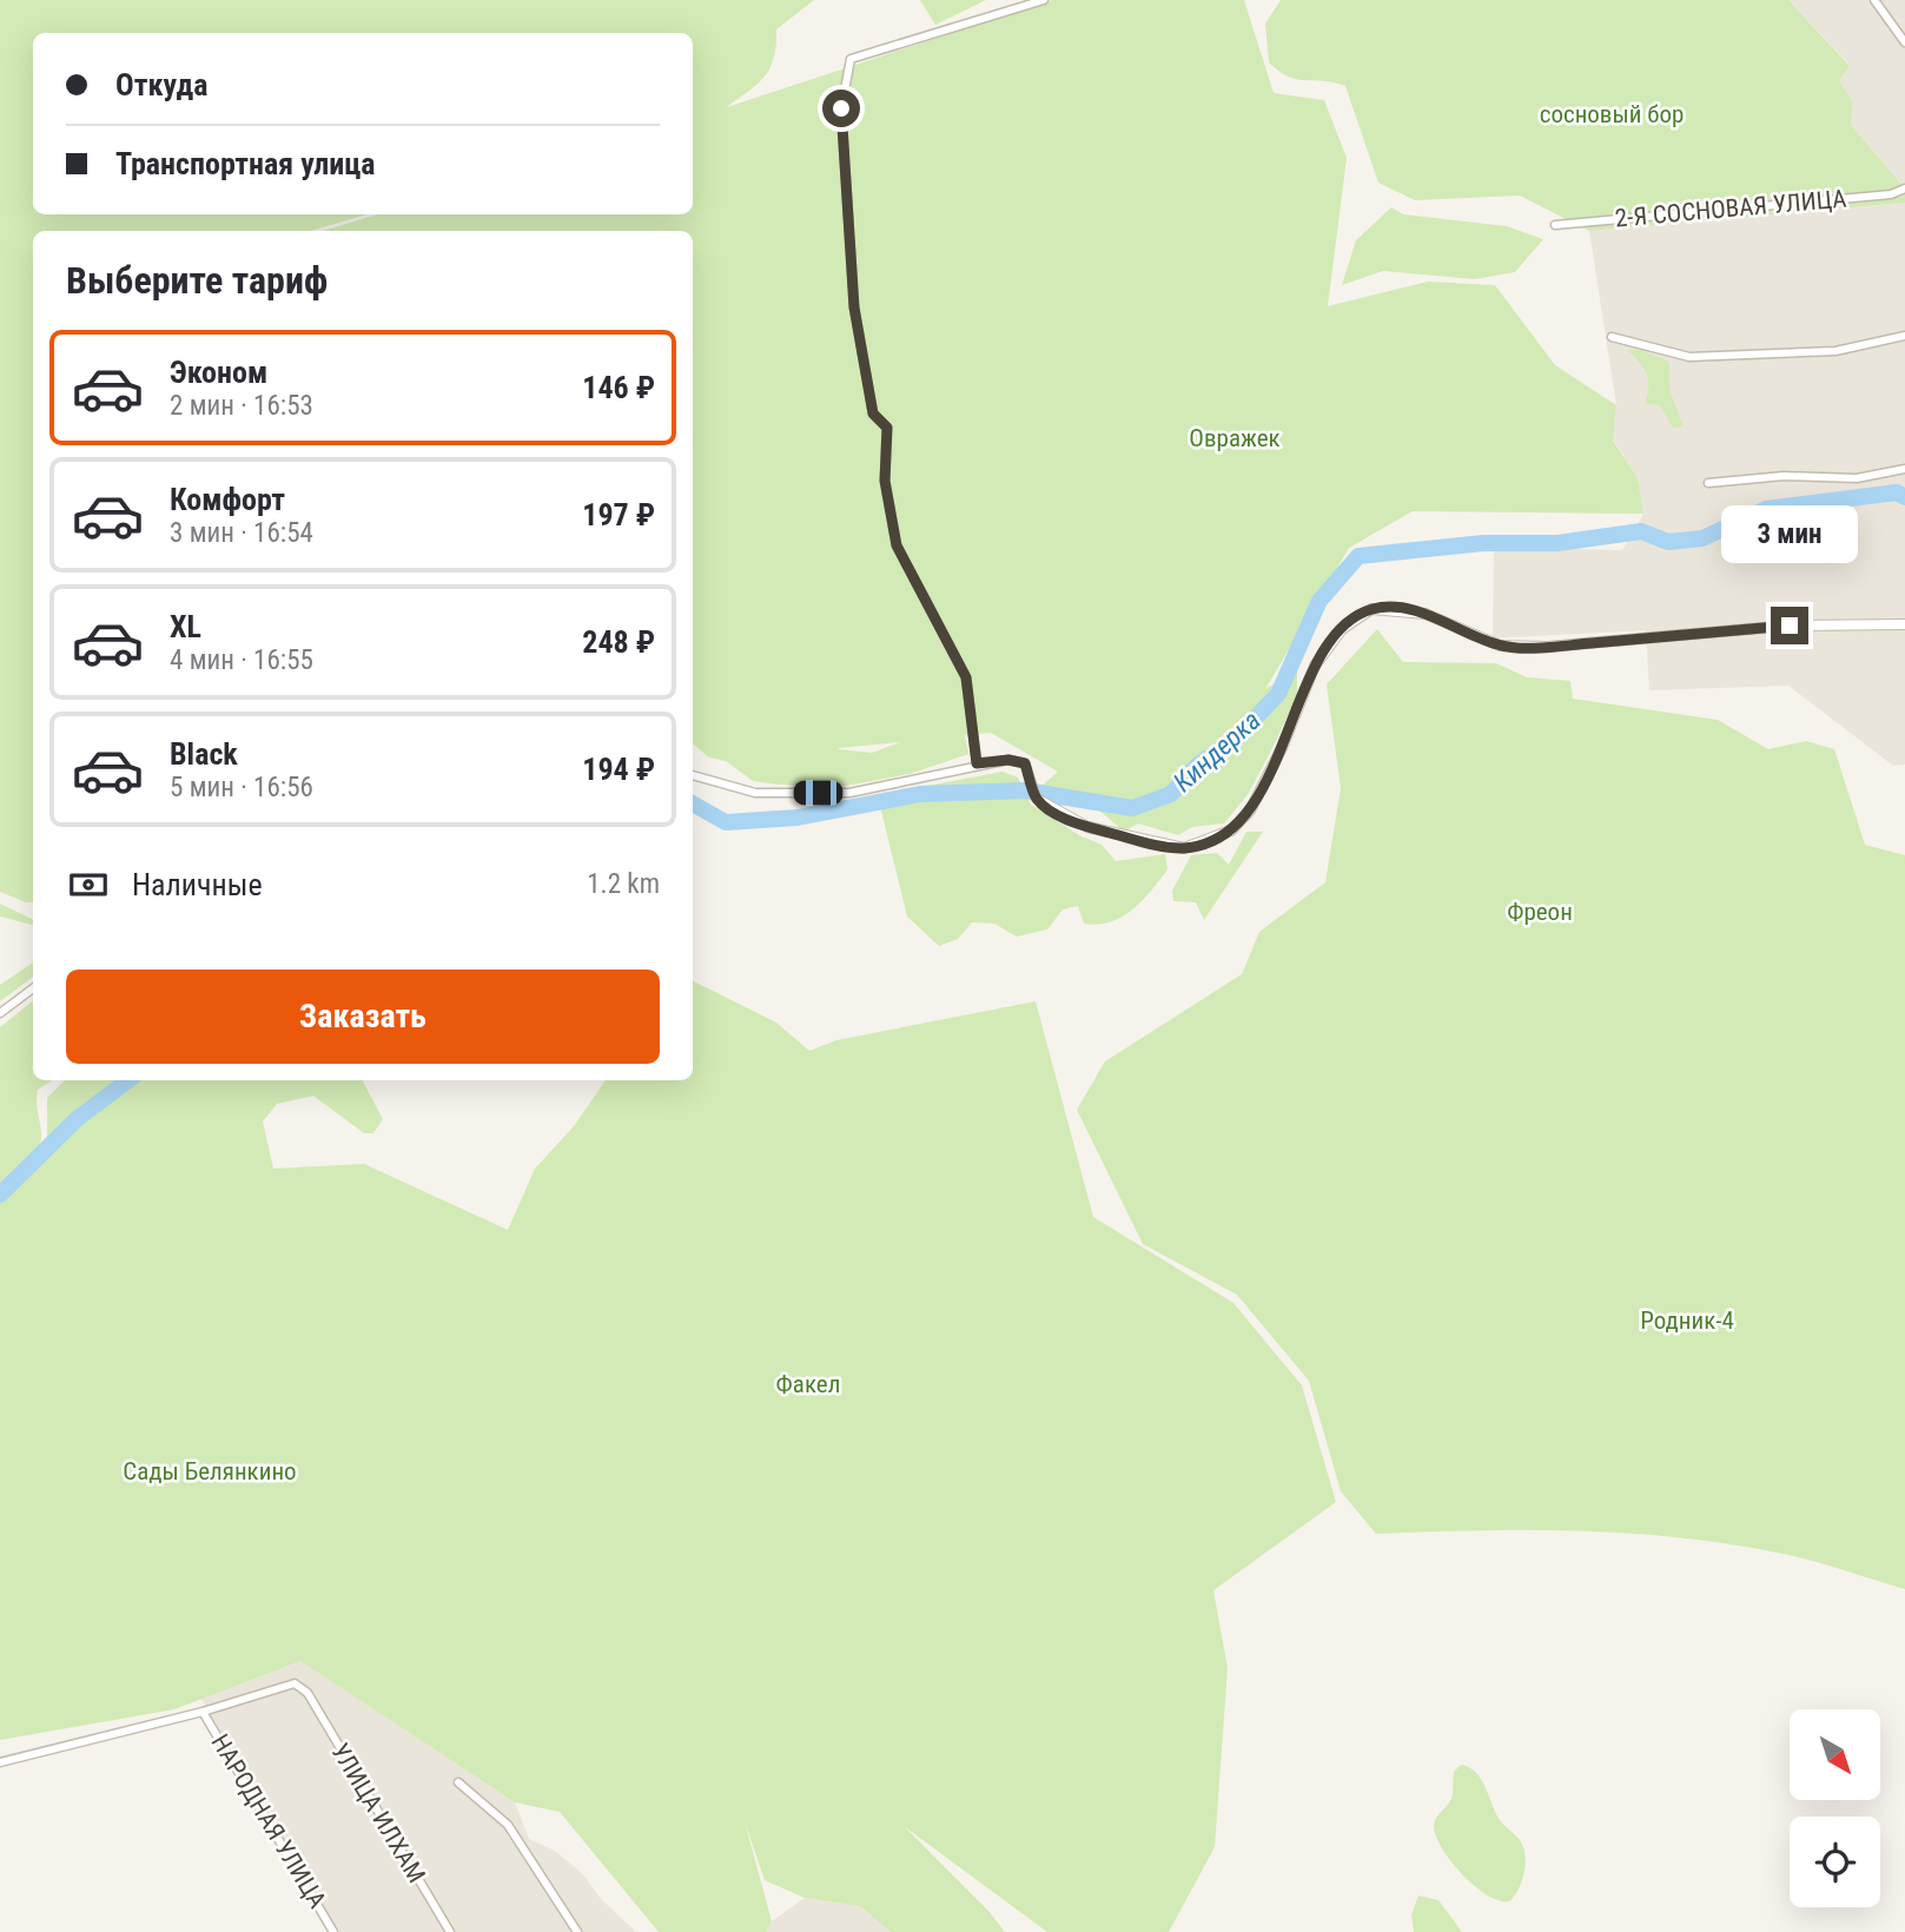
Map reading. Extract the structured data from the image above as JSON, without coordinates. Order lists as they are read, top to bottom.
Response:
{
  "streets": {
    "street": ["2-Я СОСНОВАЯ УЛИЦА", "УЛИЦА ИЛХАМ", "НАРОДНАЯ УЛИЦА"]
  },
  "crossings": [
    ["УЛИЦА ИЛХАМ", "НАРОДНАЯ УЛИЦА"]
  ],
  "water": ["Киндерка"],
  "parks": [
    "сосновый бор",
    "Овражек",
    "Фреон",
    "Родник-4",
    "Факел",
    "Сады Белянкино"
  ],
  "north": "bottom right",
  "page": {
    "banner": ["Откуда", "Транспортная улица"],
    "heading": "Выберите тариф",
    "list": [
      {
        "name": "Эконом",
        "note": "2 мин · 16:53",
        "value": "146 ₽"
      },
      {
        "name": "Комфорт",
        "note": "3 мин · 16:54",
        "value": "197 ₽"
      },
      {
        "name": "XL",
        "note": "4 мин · 16:55",
        "value": "248 ₽"
      },
      {
        "name": "Black",
        "note": "5 мин · 16:56",
        "value": "194 ₽"
      }
    ],
    "bubble": "3 мин",
    "pay": ["Наличные", "1.2 km"],
    "buttons": "Заказать"
  }
}
